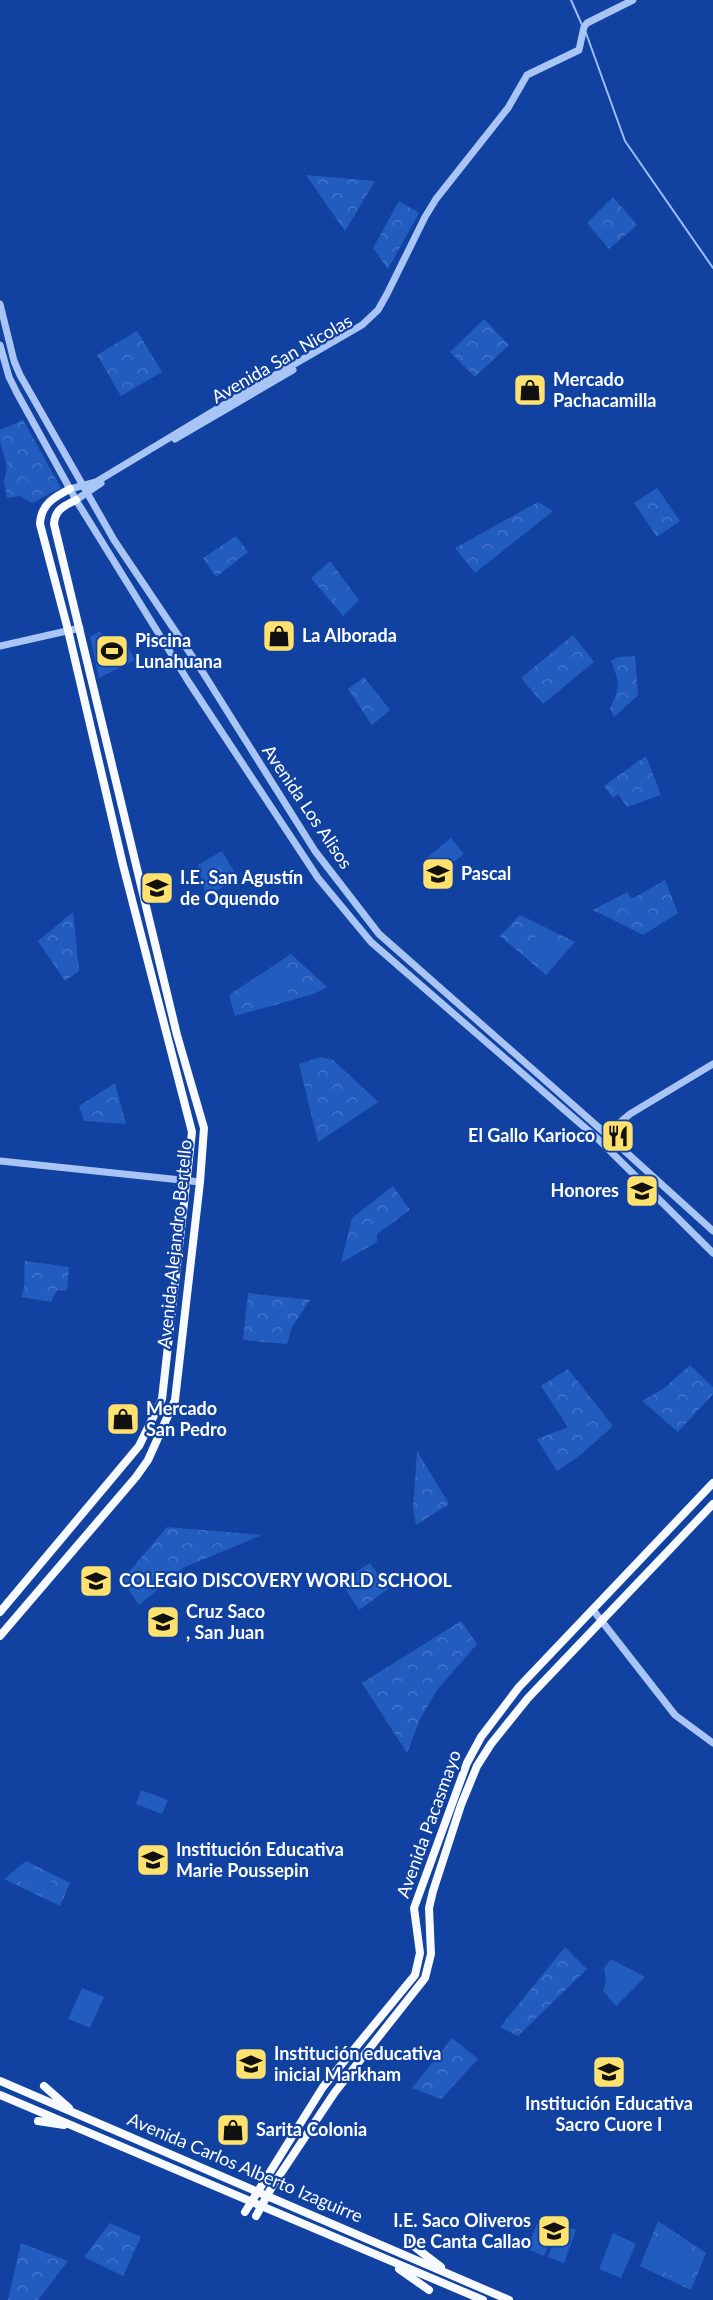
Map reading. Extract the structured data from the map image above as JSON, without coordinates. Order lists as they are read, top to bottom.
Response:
{
  "streets": {
    "main road": ["Avenida Alejandro Bertello", "Avenida Pacasmayo", "Avenida Carlos Alberto Izaguirre"],
    "street": ["Avenida San Nicolas", "Avenida Los Alisos"]
  },
  "crossings": [
    ["Avenida San Nicolas", "Avenida Los Alisos"],
    ["Avenida San Nicolas", "Avenida Alejandro Bertello"],
    ["Avenida Los Alisos", "Avenida Alejandro Bertello"],
    ["Avenida Pacasmayo", "Avenida Carlos Alberto Izaguirre"]
  ],
  "places": {
    "shop": [
      "Mercado Pachacamilla",
      "La Alborada",
      "Mercado San Pedro",
      "Sarita Colonia"
    ],
    "sports": ["Piscina Lunahuana"],
    "school or university": [
      "Pascal",
      "I.E. San Agustín de Oquendo",
      "Honores",
      "COLEGIO DISCOVERY WORLD SCHOOL",
      "Cruz Saco , San Juan",
      "Institución Educativa Marie Poussepin",
      "Institución educativa inicial Markham",
      "Institución Educativa Sacro Cuore I",
      "I.E. Saco Oliveros De Canta Callao"
    ],
    "restaurant": ["El Gallo Karioco"]
  }
}
